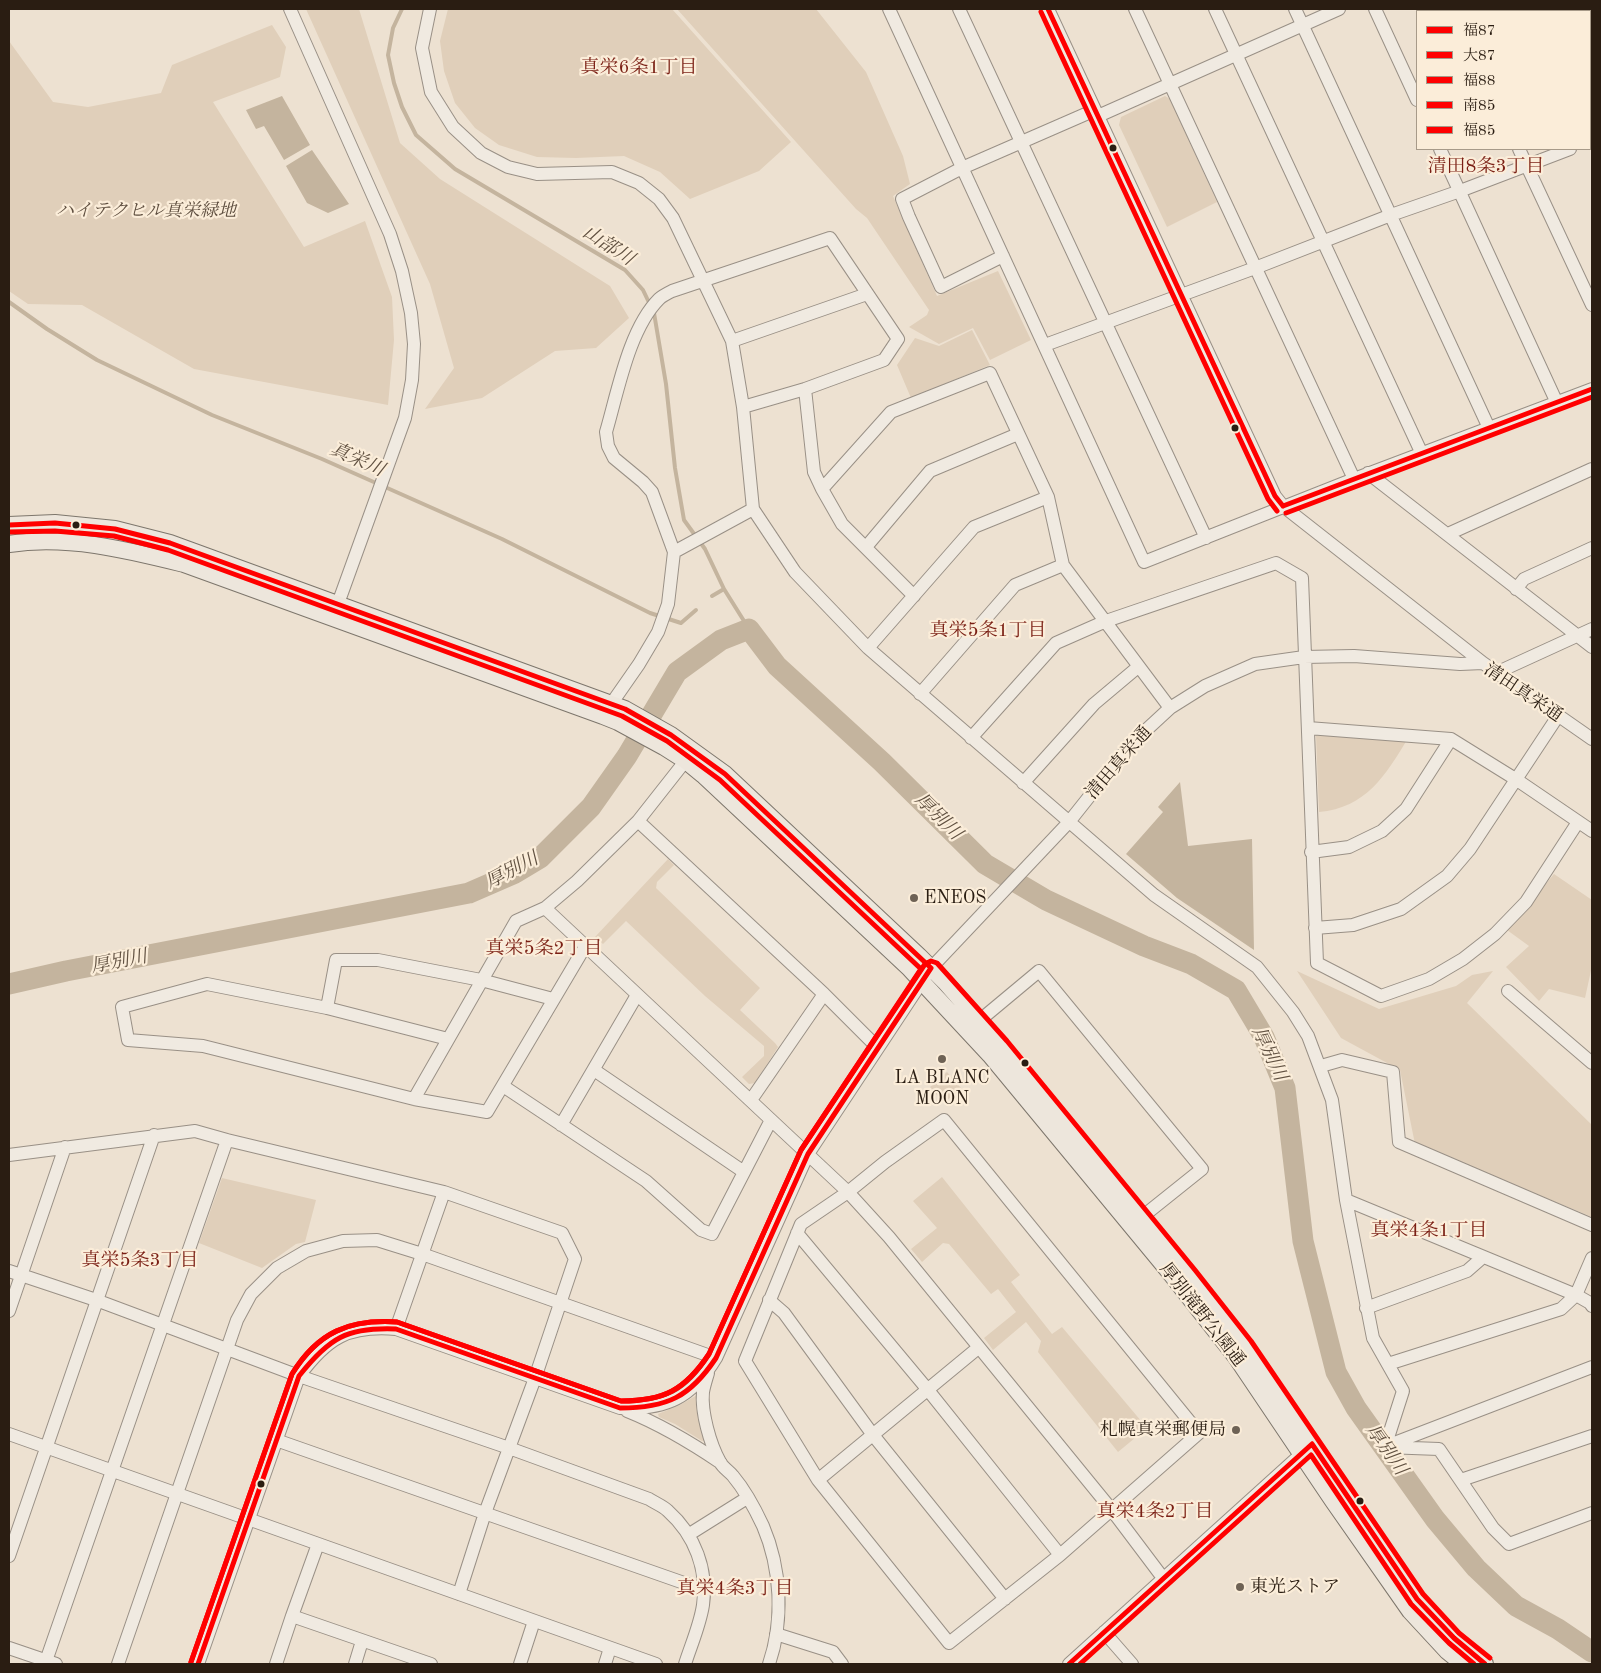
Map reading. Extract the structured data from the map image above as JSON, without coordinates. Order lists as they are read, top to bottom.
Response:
{
  "streets": {
    "main road": ["厚別滝野公園通"],
    "street": ["清田真栄通"]
  },
  "crossings": [
    ["清田真栄通", "厚別滝野公園通"]
  ],
  "districts": [
    "真栄6条1丁目",
    "清田8条3丁目",
    "真栄5条1丁目",
    "真栄5条2丁目",
    "真栄4条1丁目",
    "真栄5条3丁目",
    "真栄4条2丁目",
    "真栄4条3丁目"
  ],
  "water": ["山部川", "真栄川", "厚別川"],
  "parks": ["ハイテクヒル真栄緑地"],
  "places": [
    "ENEOS",
    "LA BLANC MOON",
    "札幌真栄郵便局",
    "東光ストア"
  ],
  "lines": [
    "transit line 南85",
    "transit line 福85",
    "transit line 福87",
    "transit line 大87",
    "transit line 福88"
  ],
  "legend": [
    "福87",
    "大87",
    "福88",
    "南85",
    "福85"
  ]
}
